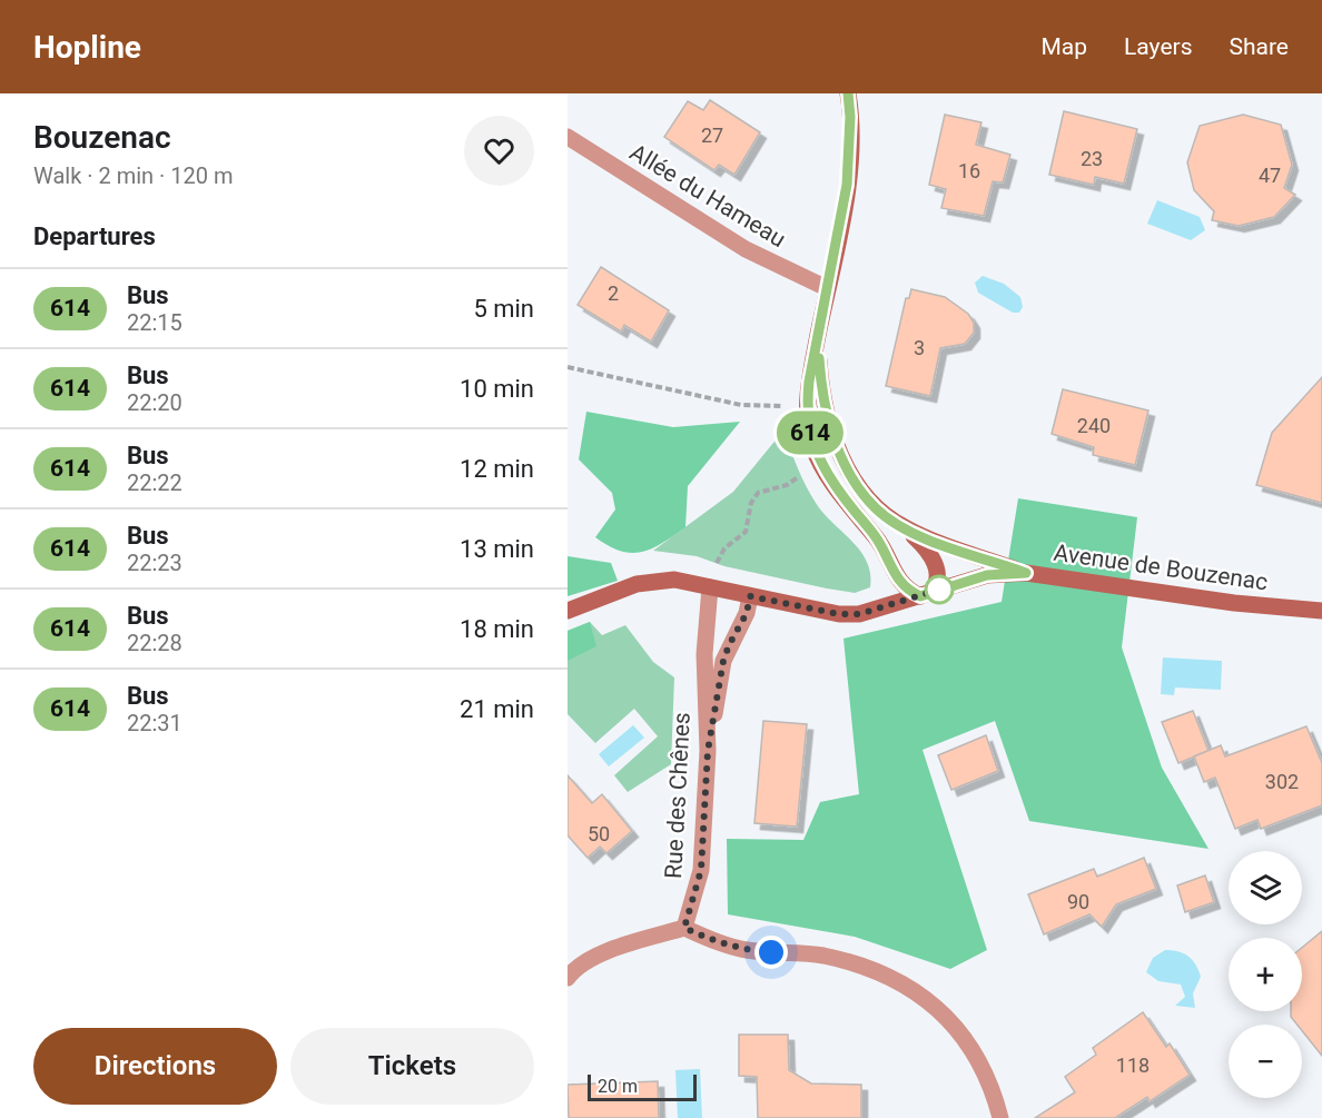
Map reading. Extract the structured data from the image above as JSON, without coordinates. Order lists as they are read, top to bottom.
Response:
{
  "streets": {
    "street": ["Allée du Hameau", "Avenue de Bouzenac", "Rue des Chênes"]
  },
  "crossings": [
    ["Avenue de Bouzenac", "Rue des Chênes"]
  ],
  "lines": ["bus line 614"],
  "house_numbers": [
    "27",
    "23",
    "16",
    "47",
    "2",
    "3",
    "240",
    "302",
    "50",
    "90",
    "118"
  ],
  "scale_bar": "20 m",
  "page": {
    "header": "Hopline",
    "nav": ["Map", "Layers", "Share"],
    "heading": [
      ["Bouzenac", "Walk · 2 min · 120 m"],
      "Departures"
    ],
    "on_map": "614",
    "list": [
      {
        "mark": "614",
        "name": "Bus",
        "note": "22:15",
        "value": "5 min"
      },
      {
        "mark": "614",
        "name": "Bus",
        "note": "22:20",
        "value": "10 min"
      },
      {
        "mark": "614",
        "name": "Bus",
        "note": "22:22",
        "value": "12 min"
      },
      {
        "mark": "614",
        "name": "Bus",
        "note": "22:23",
        "value": "13 min"
      },
      {
        "mark": "614",
        "name": "Bus",
        "note": "22:28",
        "value": "18 min"
      },
      {
        "mark": "614",
        "name": "Bus",
        "note": "22:31",
        "value": "21 min"
      }
    ],
    "map_buttons": ["+", "−"],
    "buttons": ["Directions", "Tickets"],
    "scale": "20 m"
  }
}
